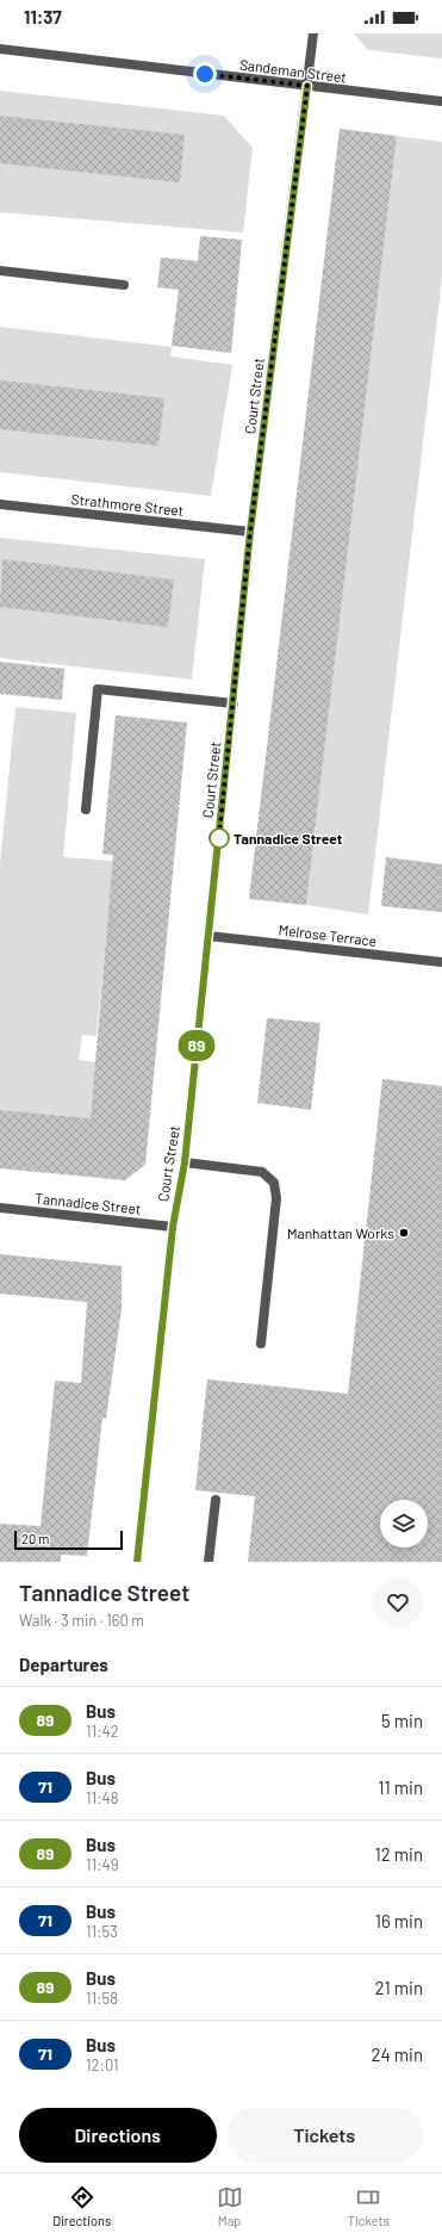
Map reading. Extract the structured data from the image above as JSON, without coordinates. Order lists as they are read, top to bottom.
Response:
{
  "streets": {
    "street": [
      "Sandeman Street",
      "Court Street",
      "Strathmore Street",
      "Melrose Terrace",
      "Tannadice Street"
    ]
  },
  "crossings": [
    ["Sandeman Street", "Court Street"],
    ["Court Street", "Strathmore Street"],
    ["Court Street", "Melrose Terrace"],
    ["Court Street", "Tannadice Street"]
  ],
  "places": ["Tannadice Street", "Manhattan Works"],
  "lines": ["bus line 89"],
  "scale_bar": "20 m",
  "page": {
    "status": "11:37",
    "on_map": "89",
    "scale": "20 m",
    "heading": [
      ["Tannadice Street", "Walk · 3 min · 160 m"],
      "Departures"
    ],
    "list": [
      {
        "mark": "89",
        "name": "Bus",
        "note": "11:42",
        "value": "5 min"
      },
      {
        "mark": "71",
        "name": "Bus",
        "note": "11:48",
        "value": "11 min"
      },
      {
        "mark": "89",
        "name": "Bus",
        "note": "11:49",
        "value": "12 min"
      },
      {
        "mark": "71",
        "name": "Bus",
        "note": "11:53",
        "value": "16 min"
      },
      {
        "mark": "89",
        "name": "Bus",
        "note": "11:58",
        "value": "21 min"
      },
      {
        "mark": "71",
        "name": "Bus",
        "note": "12:01",
        "value": "24 min"
      }
    ],
    "buttons": ["Directions", "Tickets"],
    "tabs": ["Directions", "Map", "Tickets"]
  }
}
